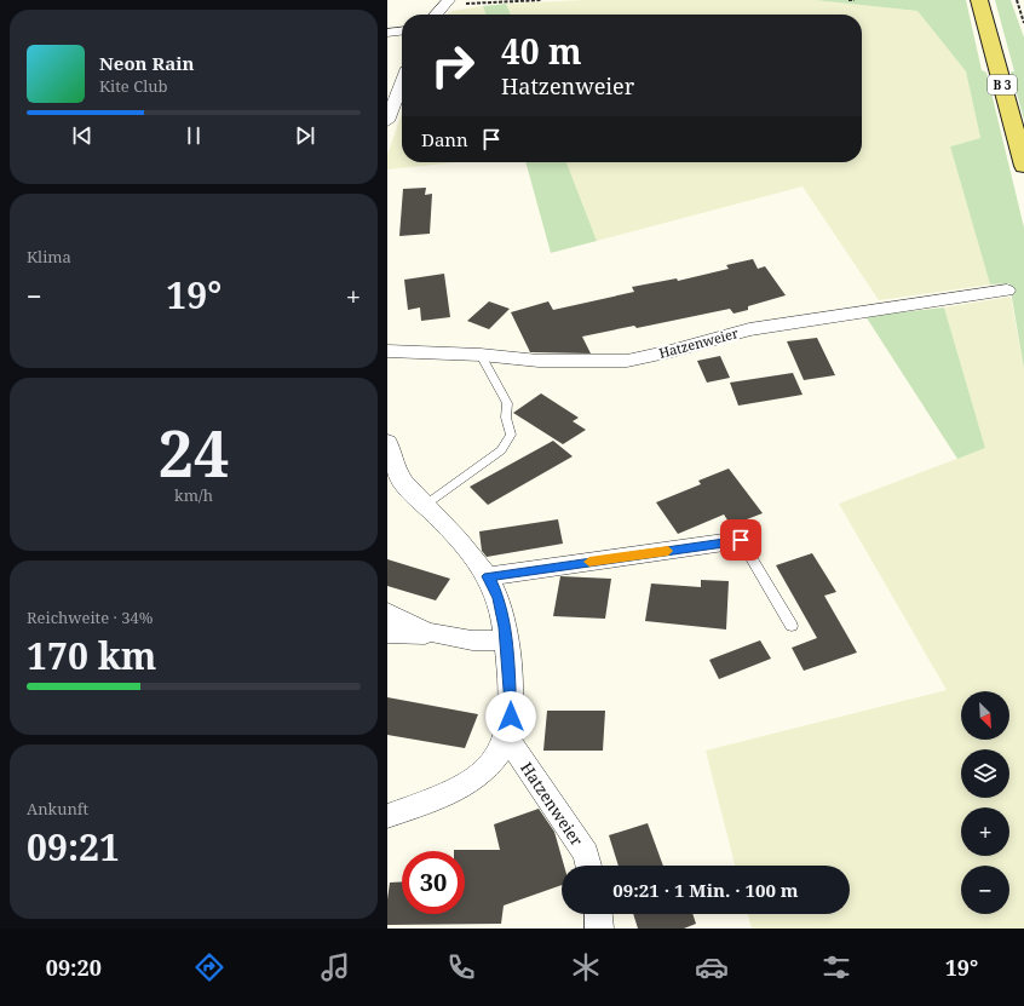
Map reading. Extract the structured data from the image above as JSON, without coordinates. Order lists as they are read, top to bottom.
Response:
{
  "streets": {
    "main road": ["B 3"],
    "street": ["Hatzenweier"]
  },
  "north": "bottom right",
  "page": {
    "turn": ["40 m", "Hatzenweier"],
    "song": ["Neon Rain", "Kite Club"],
    "then": "Dann",
    "tile": [
      "Klima",
      ["24", "km/h"],
      ["Reichweite · 34%", "170 km"],
      ["Ankunft", "09:21"]
    ],
    "heat": ["−", "19°", "+"],
    "map_buttons": ["+", "−"],
    "limit": "30",
    "trip": "09:21 · 1 Min. · 100 m",
    "tabs": ["09:20", "19°"]
  }
}
